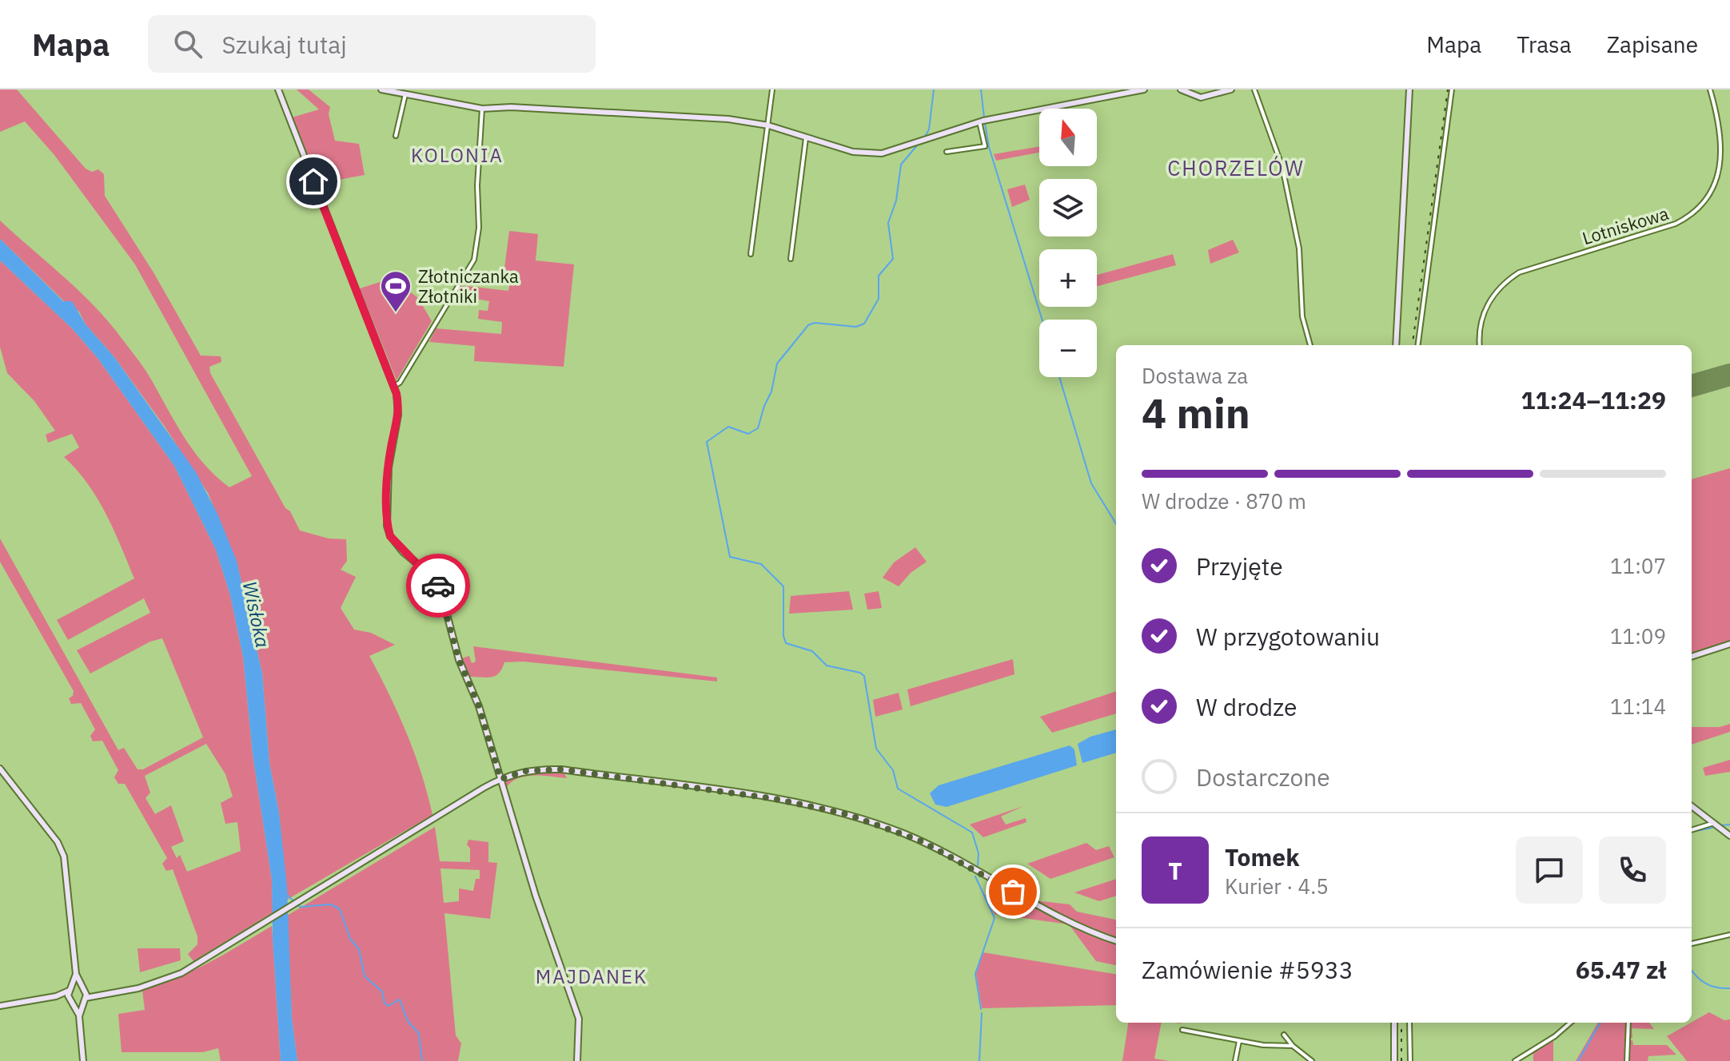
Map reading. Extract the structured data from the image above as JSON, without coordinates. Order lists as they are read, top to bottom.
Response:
{
  "streets": {
    "street": ["Lotniskowa"]
  },
  "districts": ["KOLONIA", "CHORZELÓW", "MAJDANEK"],
  "water": ["Wisłoka"],
  "places": {
    "sports": ["Złotniczanka Złotniki"]
  },
  "north": "top",
  "page": {
    "header": "Mapa",
    "search": "Szukaj tutaj",
    "nav": ["Mapa", "Trasa", "Zapisane"],
    "map_buttons": ["+", "−"],
    "heading": ["4 min", "Dostawa za", "11:24–11:29"],
    "panel": [
      "Tomek",
      "Kurier · 4.5",
      "Zamówienie #5933",
      "65.47 zł"
    ],
    "bar": "W drodze · 870 m",
    "list": [
      ["Przyjęte", "11:07"],
      ["W przygotowaniu", "11:09"],
      ["W drodze", "11:14"],
      "Dostarczone"
    ],
    "round": "T"
  }
}
